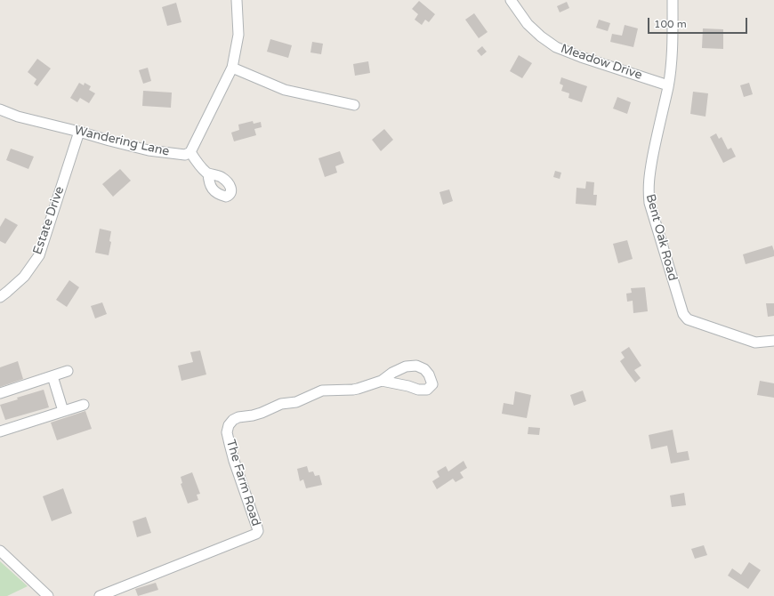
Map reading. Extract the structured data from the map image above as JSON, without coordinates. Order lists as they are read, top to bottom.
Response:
{
  "streets": {
    "street": [
      "Meadow Drive",
      "Wandering Lane",
      "Estate Drive",
      "Bent Oak Road",
      "The Farm Road"
    ]
  },
  "crossings": [
    ["Meadow Drive", "Bent Oak Road"],
    ["Wandering Lane", "Estate Drive"]
  ],
  "scale_bar": "100 m"
}
